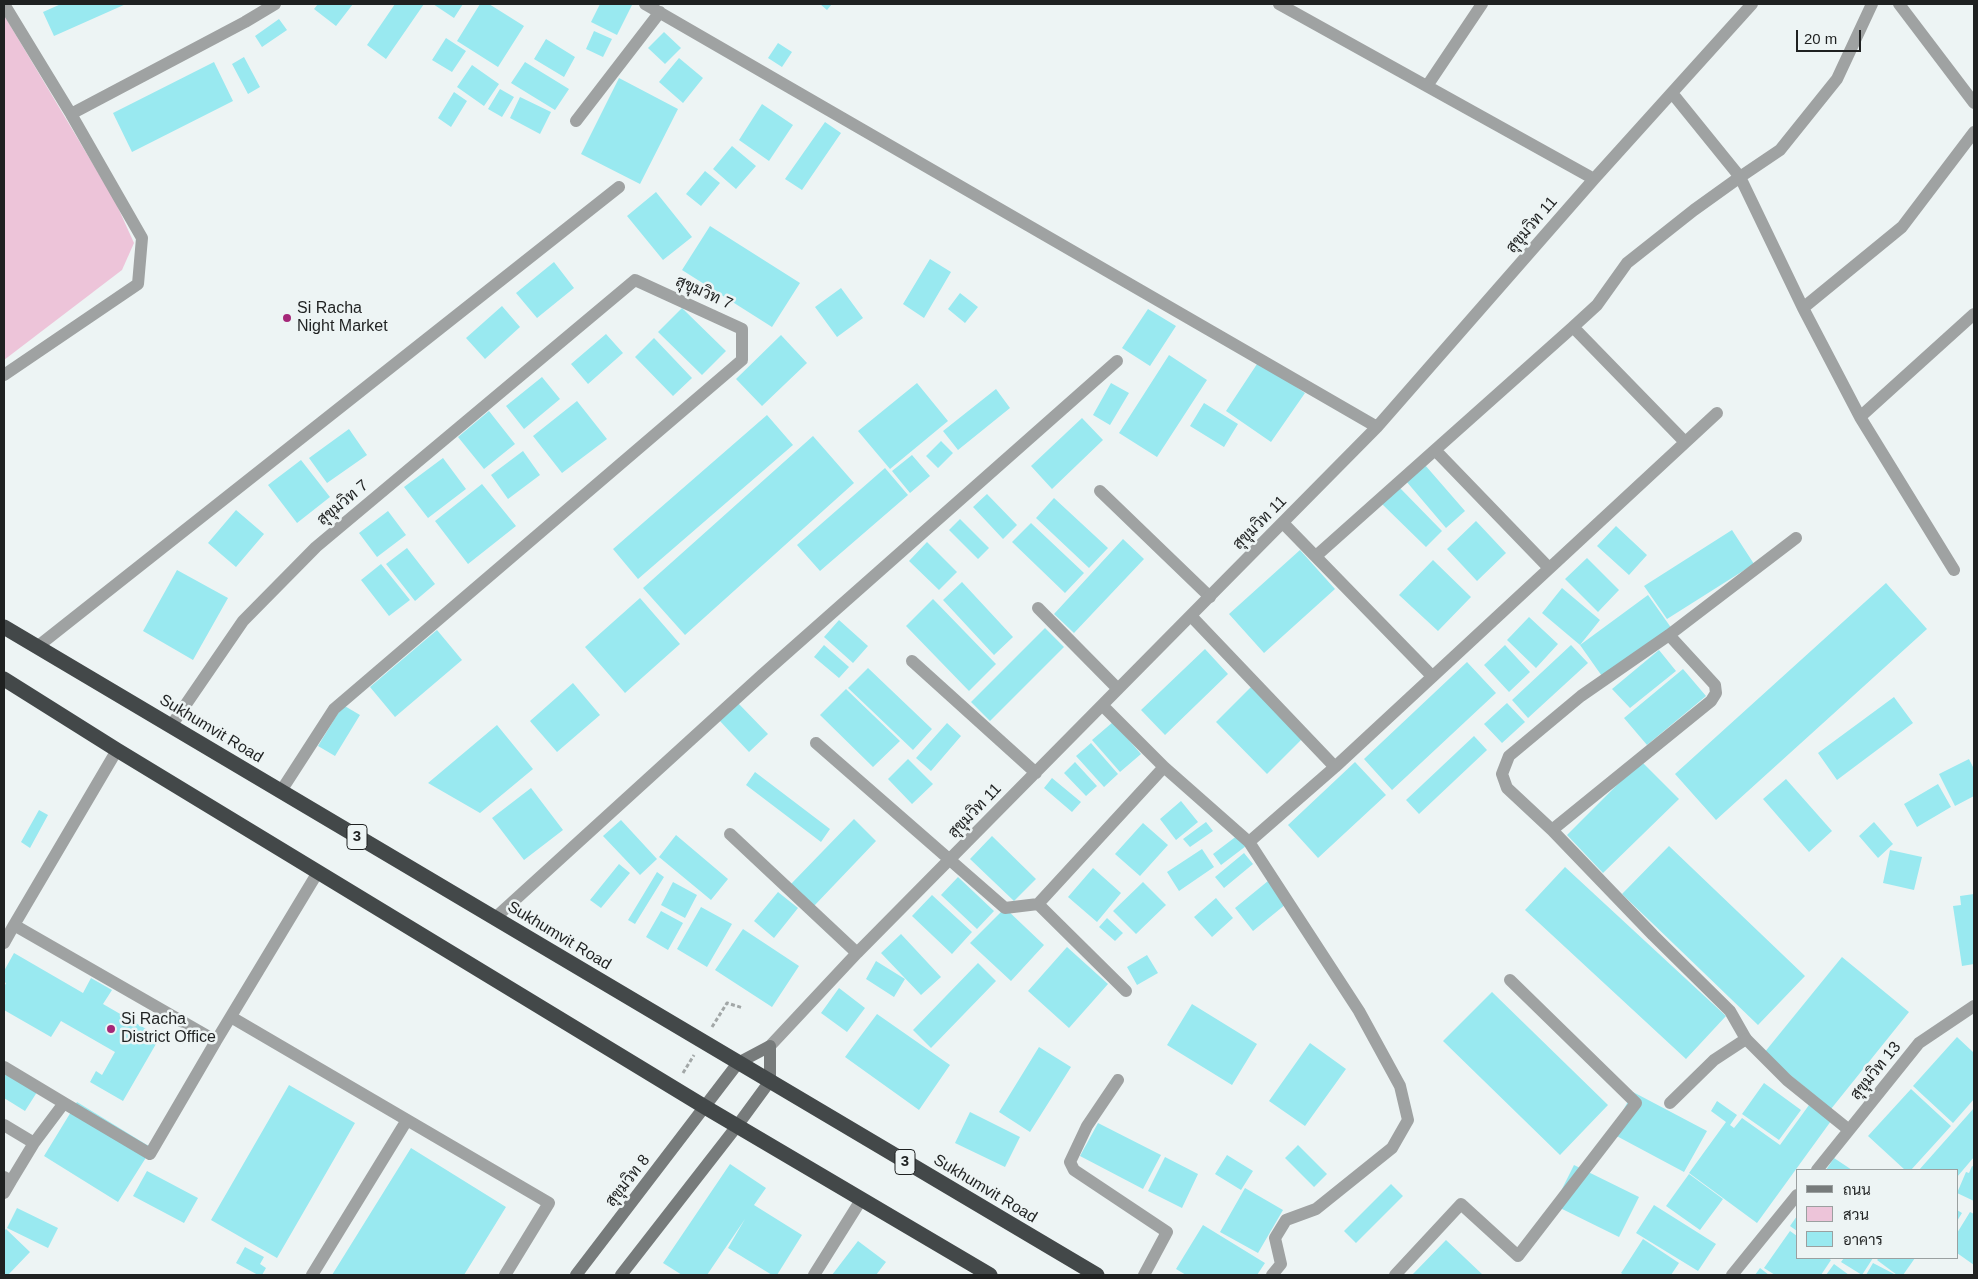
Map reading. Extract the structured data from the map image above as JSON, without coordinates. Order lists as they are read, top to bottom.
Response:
{
  "streets": {
    "highway": ["Sukhumvit Road", "3"],
    "main road": ["สุขุมวิท 11", "สุขุมวิท 8"],
    "street": ["สุขุมวิท 7", "สุขุมวิท 13"]
  },
  "crossings": [
    ["สุขุมวิท 11", "Sukhumvit Road"],
    ["สุขุมวิท 11", "สุขุมวิท 8"],
    ["สุขุมวิท 7", "Sukhumvit Road"]
  ],
  "places": ["Si Racha Night Market", "Si Racha District Office"],
  "legend": ["ถนน", "สวน", "อาคาร"],
  "scale_bar": "20 m"
}
